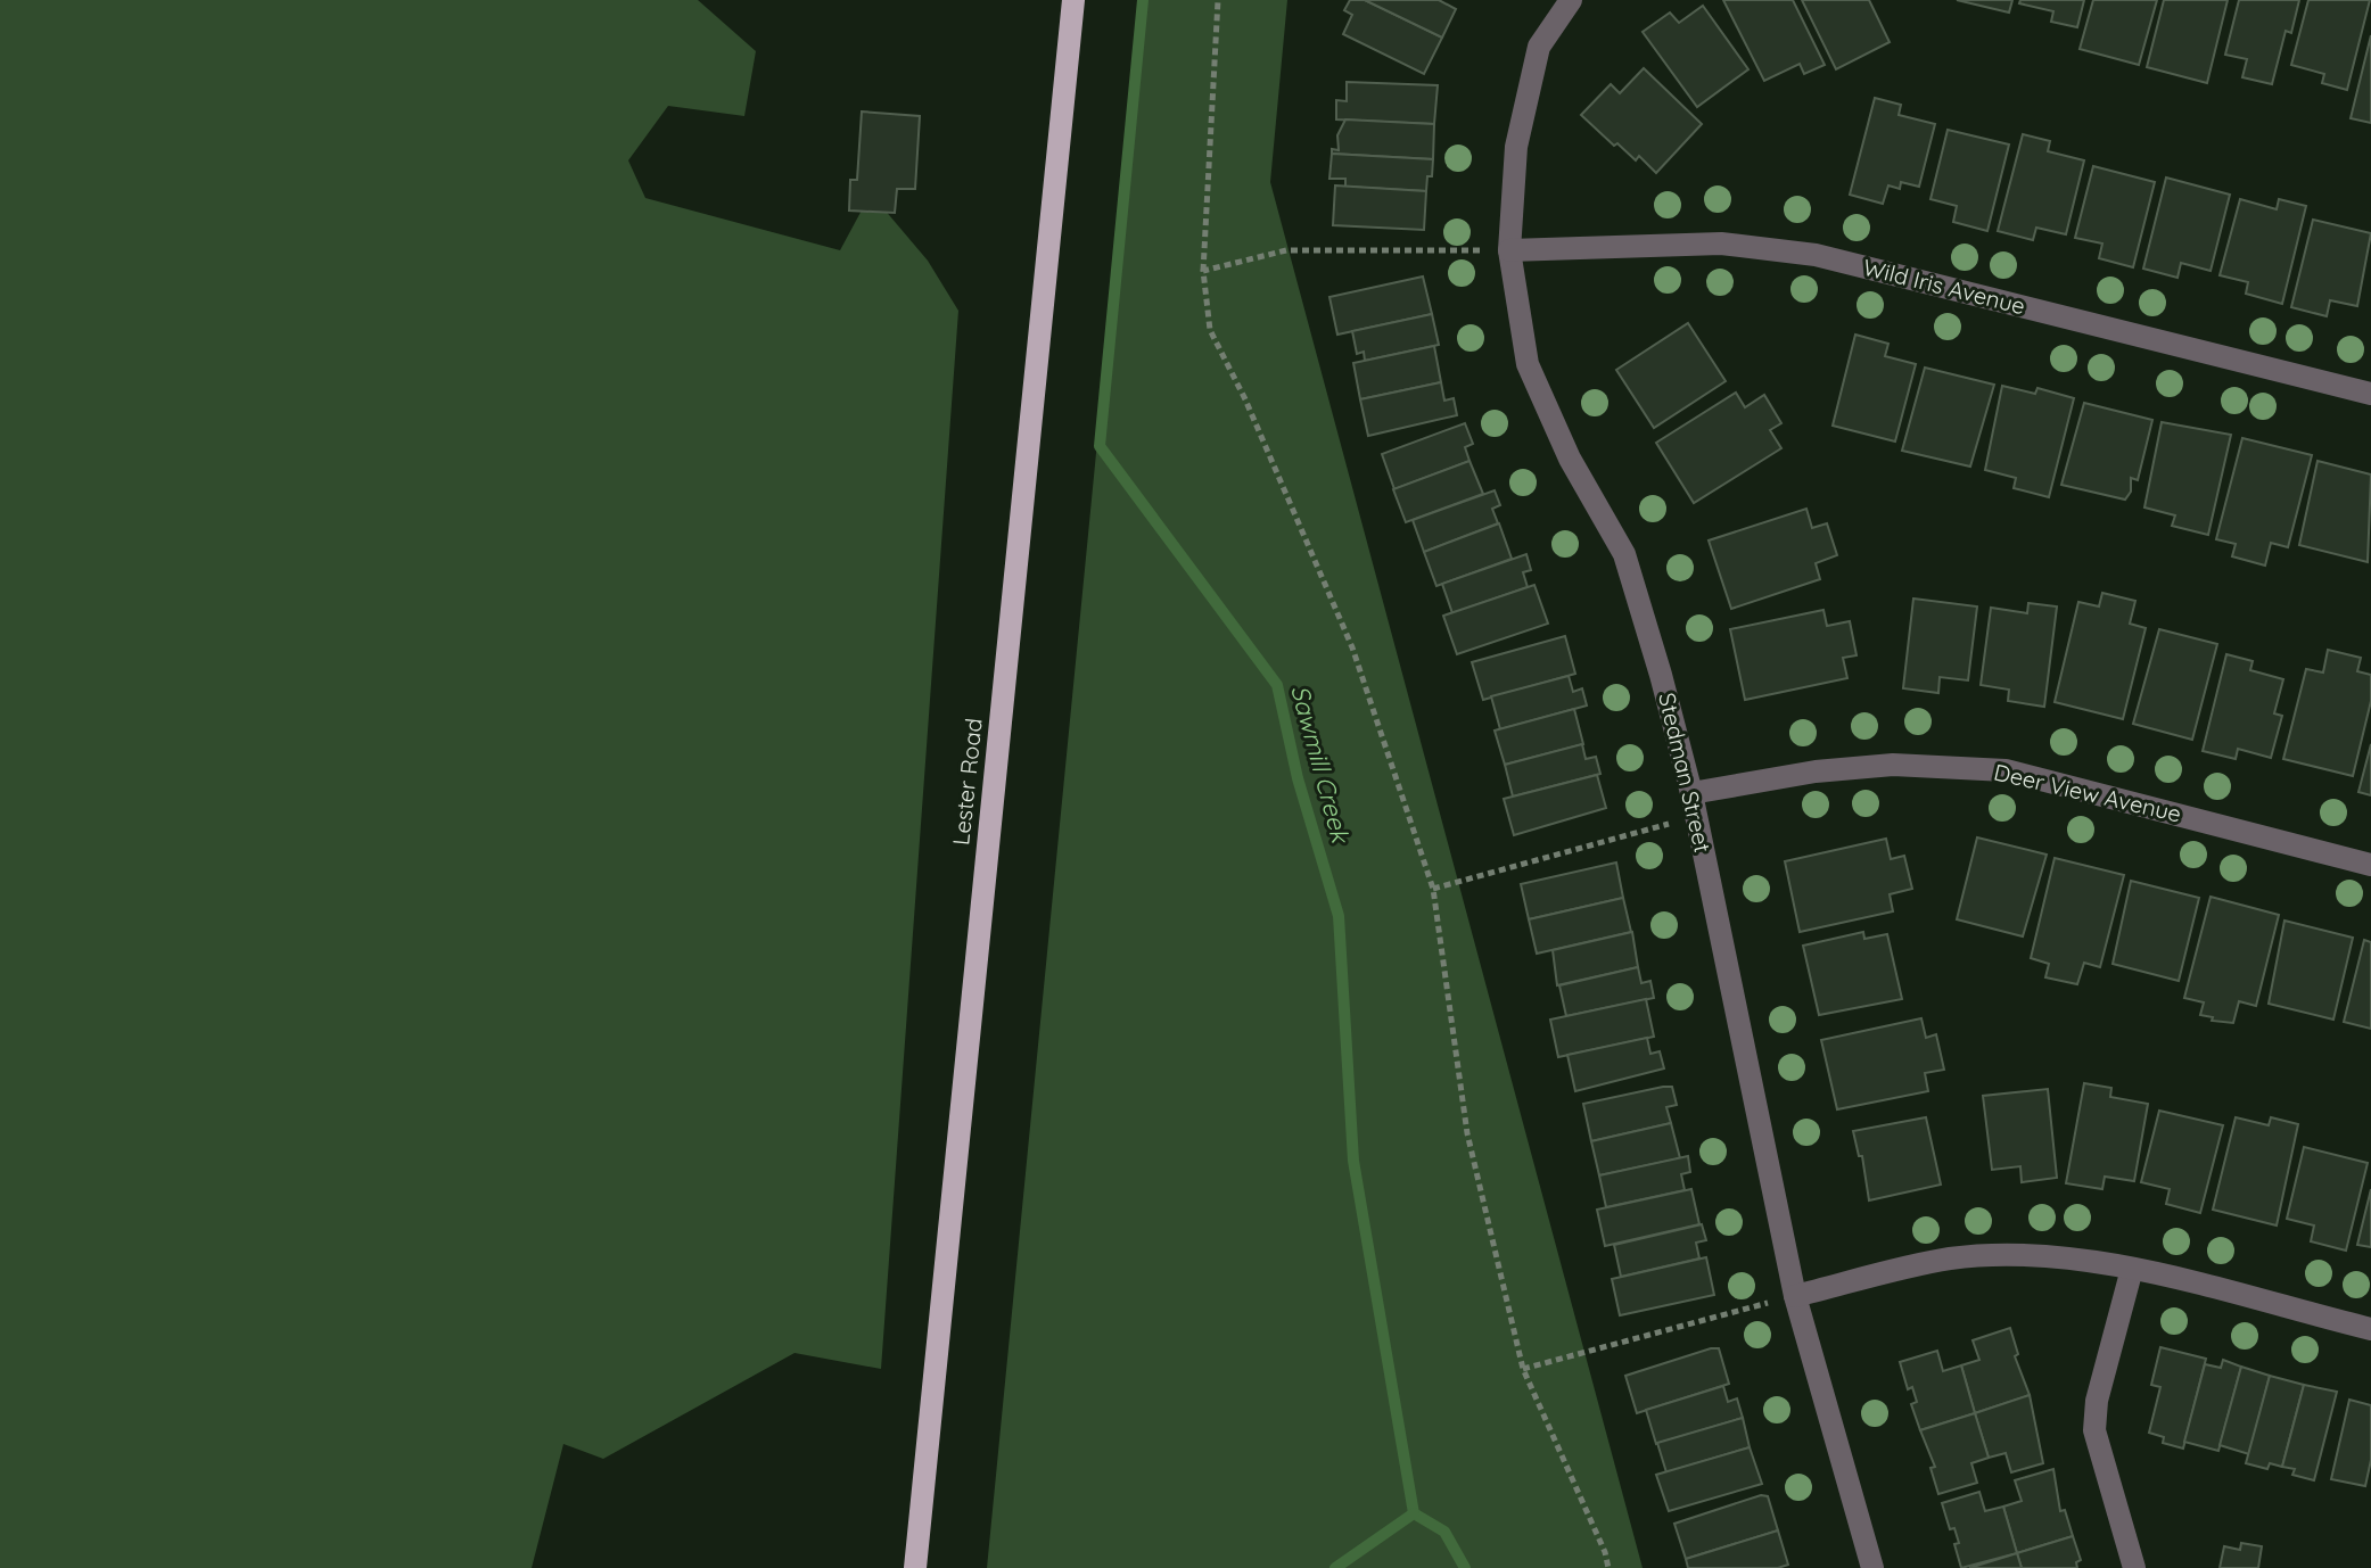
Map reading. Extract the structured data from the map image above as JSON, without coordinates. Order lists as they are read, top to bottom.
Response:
{
  "streets": {
    "main road": ["Lester Road"],
    "street": ["Wild Iris Avenue", "Stedman Street", "Deer View Avenue"]
  },
  "crossings": [
    ["Wild Iris Avenue", "Stedman Street"],
    ["Stedman Street", "Deer View Avenue"]
  ],
  "water": ["Sawmill Creek"]
}
